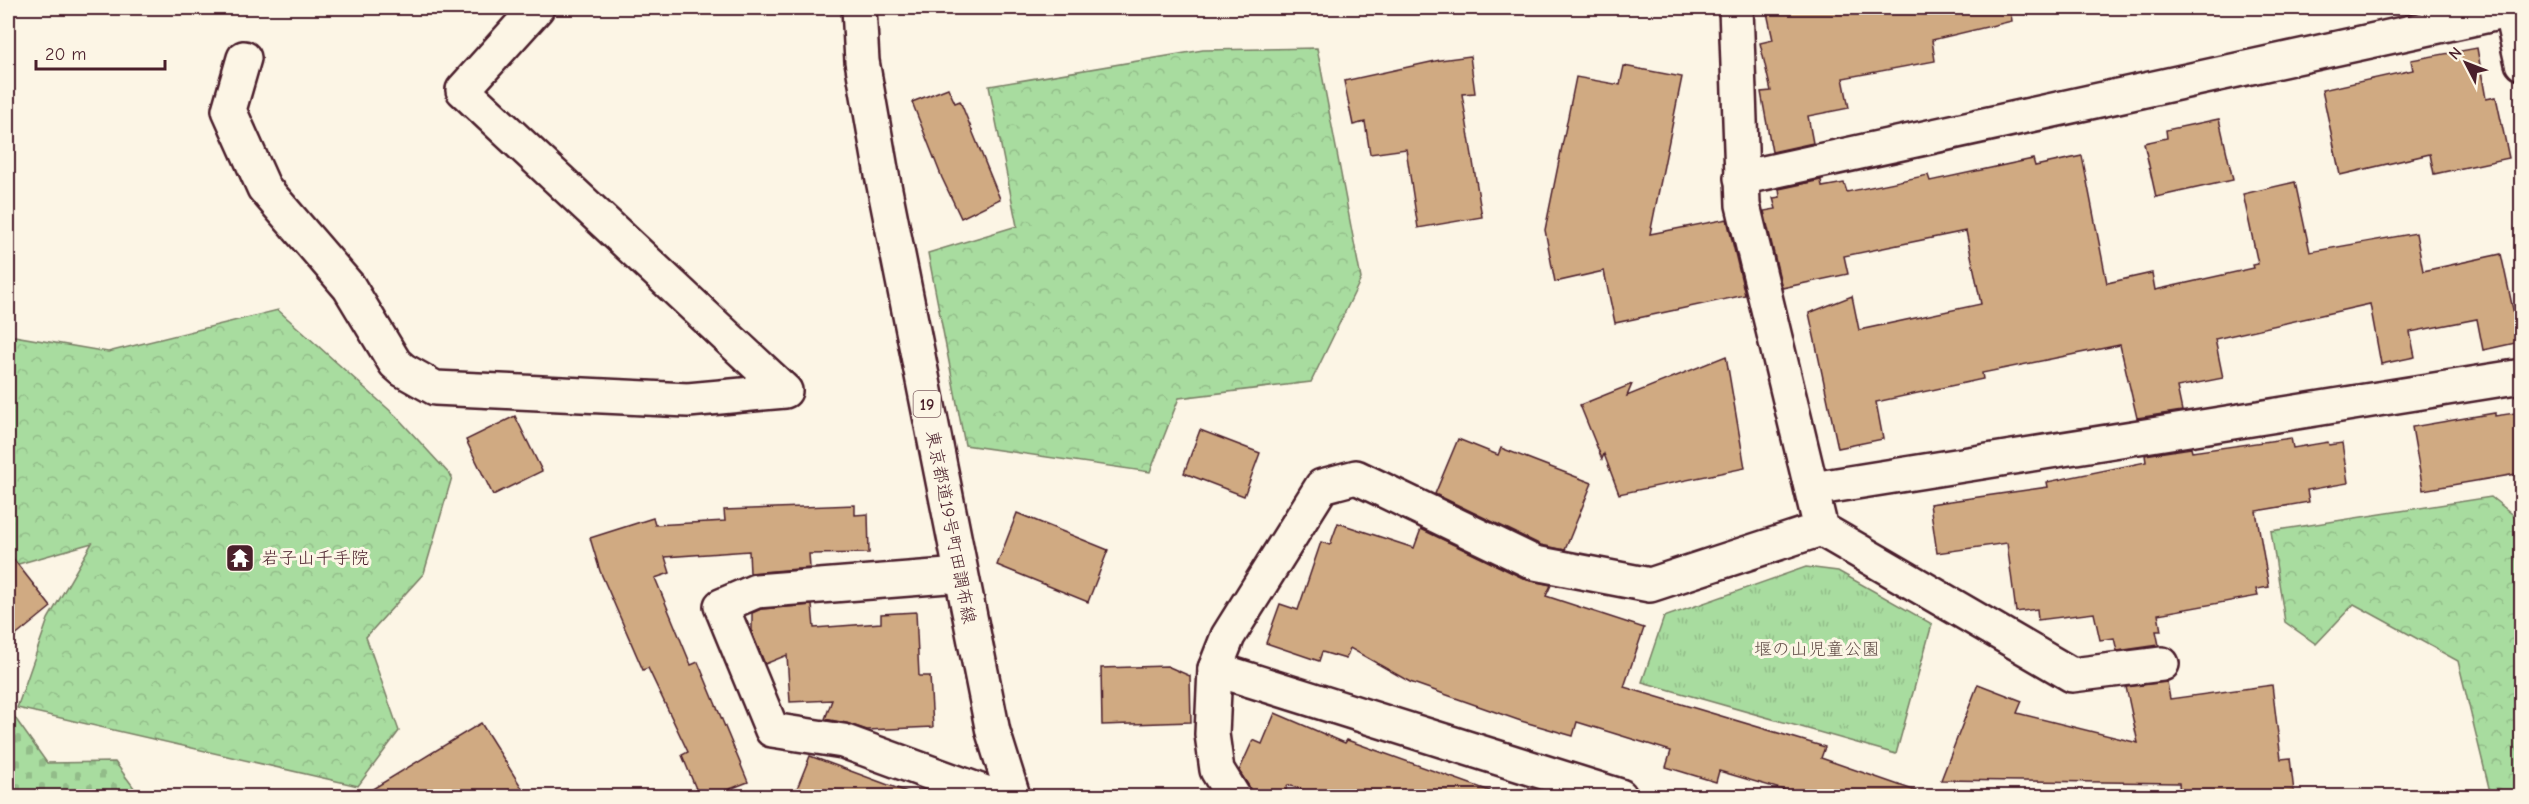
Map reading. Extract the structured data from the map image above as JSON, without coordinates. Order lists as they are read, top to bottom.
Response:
{
  "streets": {
    "street": ["19", "東京都道19号町田調布線"]
  },
  "parks": ["堰の山児童公園"],
  "places": {
    "temple": ["岩子山千手院"]
  },
  "scale_bar": "20 m",
  "north": "top left"
}
